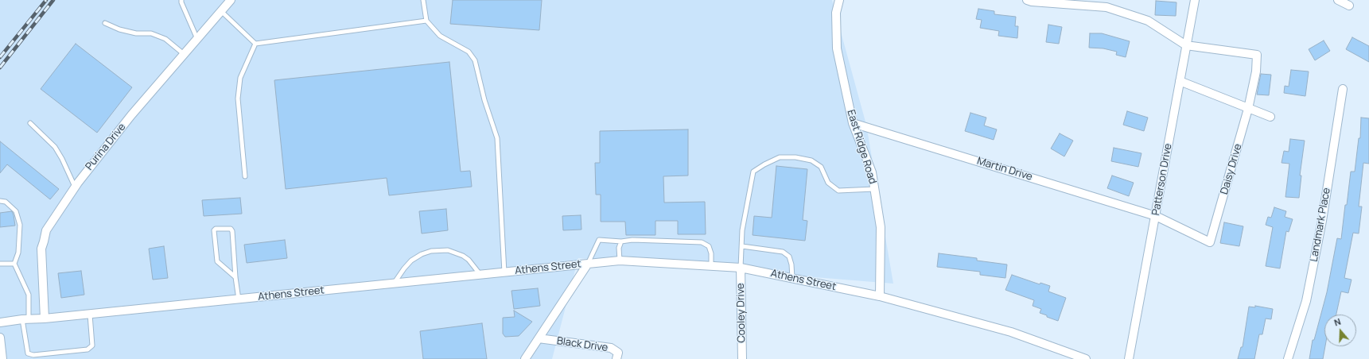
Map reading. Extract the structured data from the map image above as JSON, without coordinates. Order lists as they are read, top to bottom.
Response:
{
  "streets": {
    "street": [
      "Purina Drive",
      "East Ridge Road",
      "Martin Drive",
      "Daisy Drive",
      "Patterson Drive",
      "Landmark Place",
      "Athens Street",
      "Cooley Drive",
      "Black Drive"
    ]
  },
  "crossings": [
    ["Purina Drive", "Athens Street"],
    ["East Ridge Road", "Martin Drive"],
    ["East Ridge Road", "Athens Street"],
    ["Martin Drive", "Daisy Drive"],
    ["Martin Drive", "Patterson Drive"],
    ["Daisy Drive", "Patterson Drive"],
    ["Athens Street", "Cooley Drive"]
  ],
  "north": "top"
}
